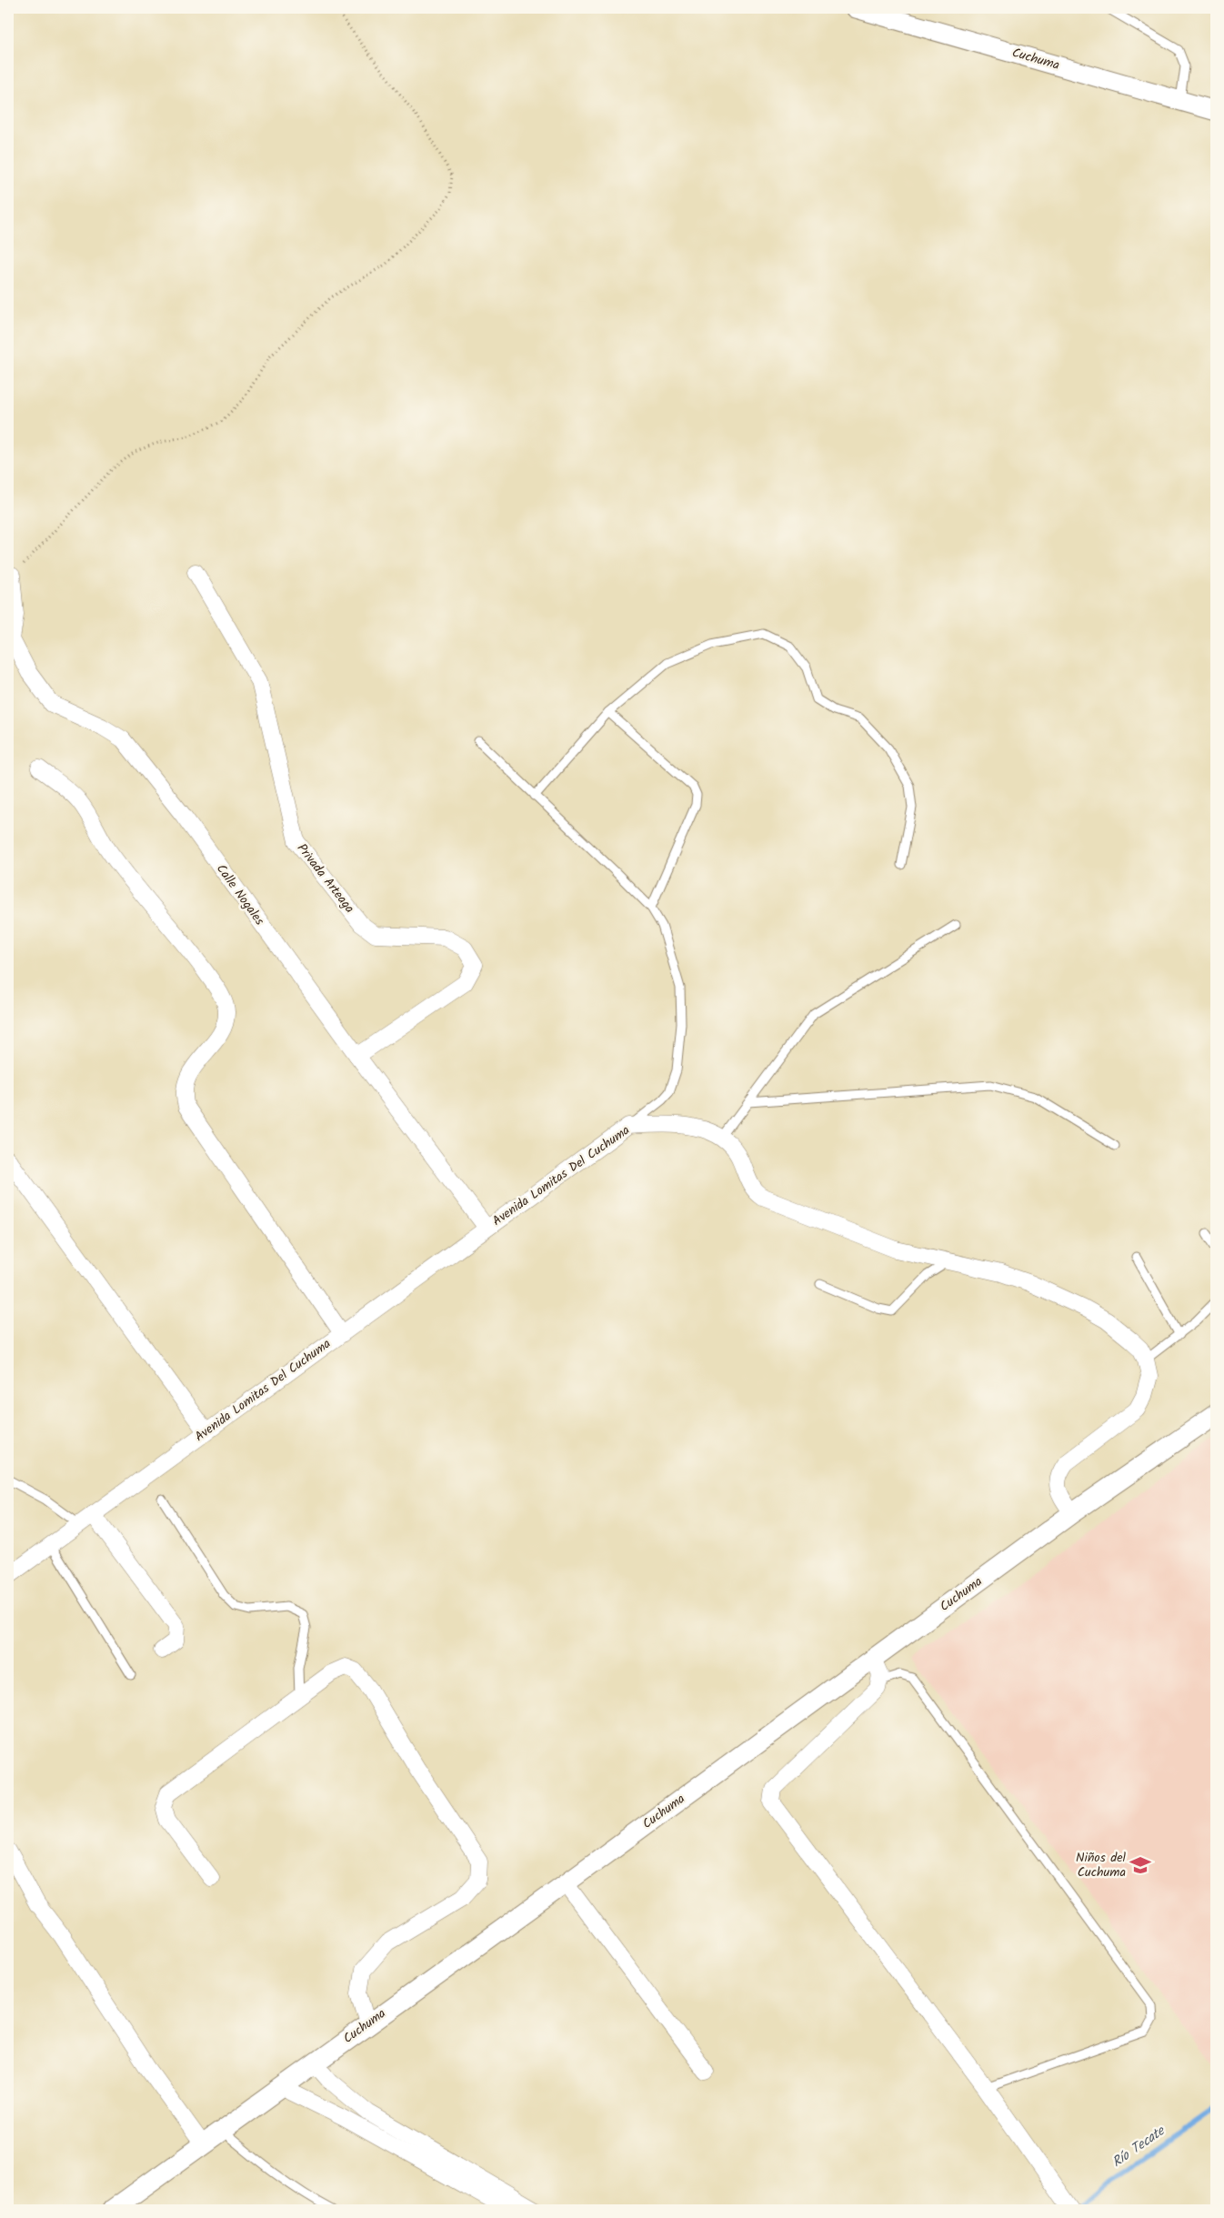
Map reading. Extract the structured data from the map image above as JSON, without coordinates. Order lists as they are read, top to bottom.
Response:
{
  "streets": {
    "street": [
      "Cuchuma",
      "Privada Arteaga",
      "Calle Nogales",
      "Avenida Lomitas Del Cuchuma"
    ]
  },
  "crossings": [
    ["Cuchuma", "Avenida Lomitas Del Cuchuma"],
    ["Privada Arteaga", "Calle Nogales"],
    ["Calle Nogales", "Avenida Lomitas Del Cuchuma"]
  ],
  "water": ["Río Tecate"],
  "places": {
    "school or university": ["Niños del Cuchuma"]
  }
}
